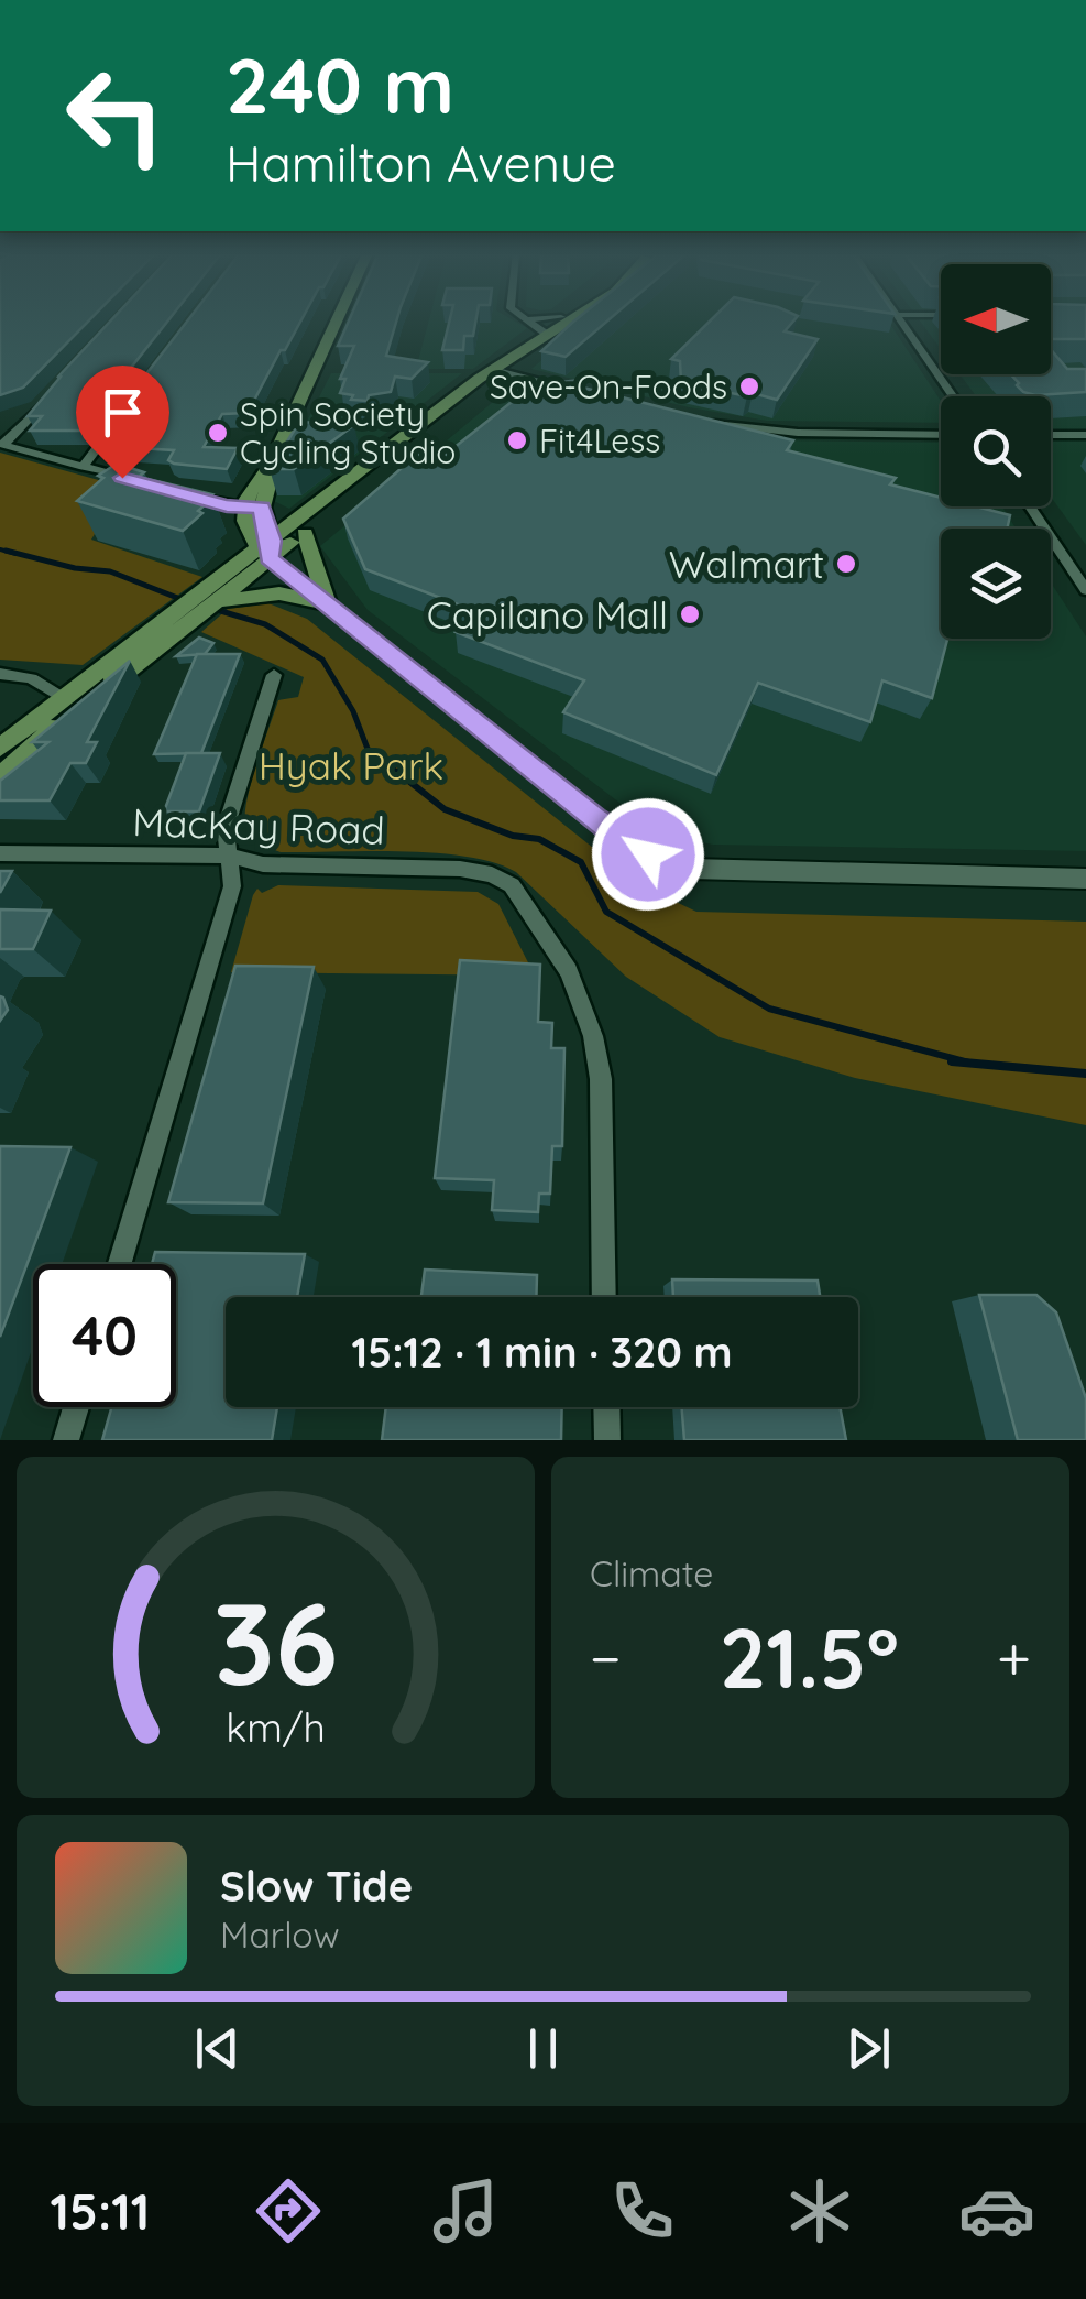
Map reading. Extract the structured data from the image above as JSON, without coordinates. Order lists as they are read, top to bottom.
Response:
{
  "streets": {
    "street": ["MacKay Road"]
  },
  "parks": ["Hyak Park"],
  "places": [
    "Save-On-Foods",
    "Spin Society Cycling Studio",
    "Fit4Less",
    "Walmart",
    "Capilano Mall"
  ],
  "north": "left",
  "page": {
    "turn": ["240 m", "Hamilton Avenue"],
    "limit": "40",
    "trip": "15:12 · 1 min · 320 m",
    "tile": "Climate",
    "heat": ["−", "21.5°", "+"],
    "song": ["Slow Tide", "Marlow"],
    "tabs": "15:11",
    "gauge": ["36", "km/h"]
  }
}
